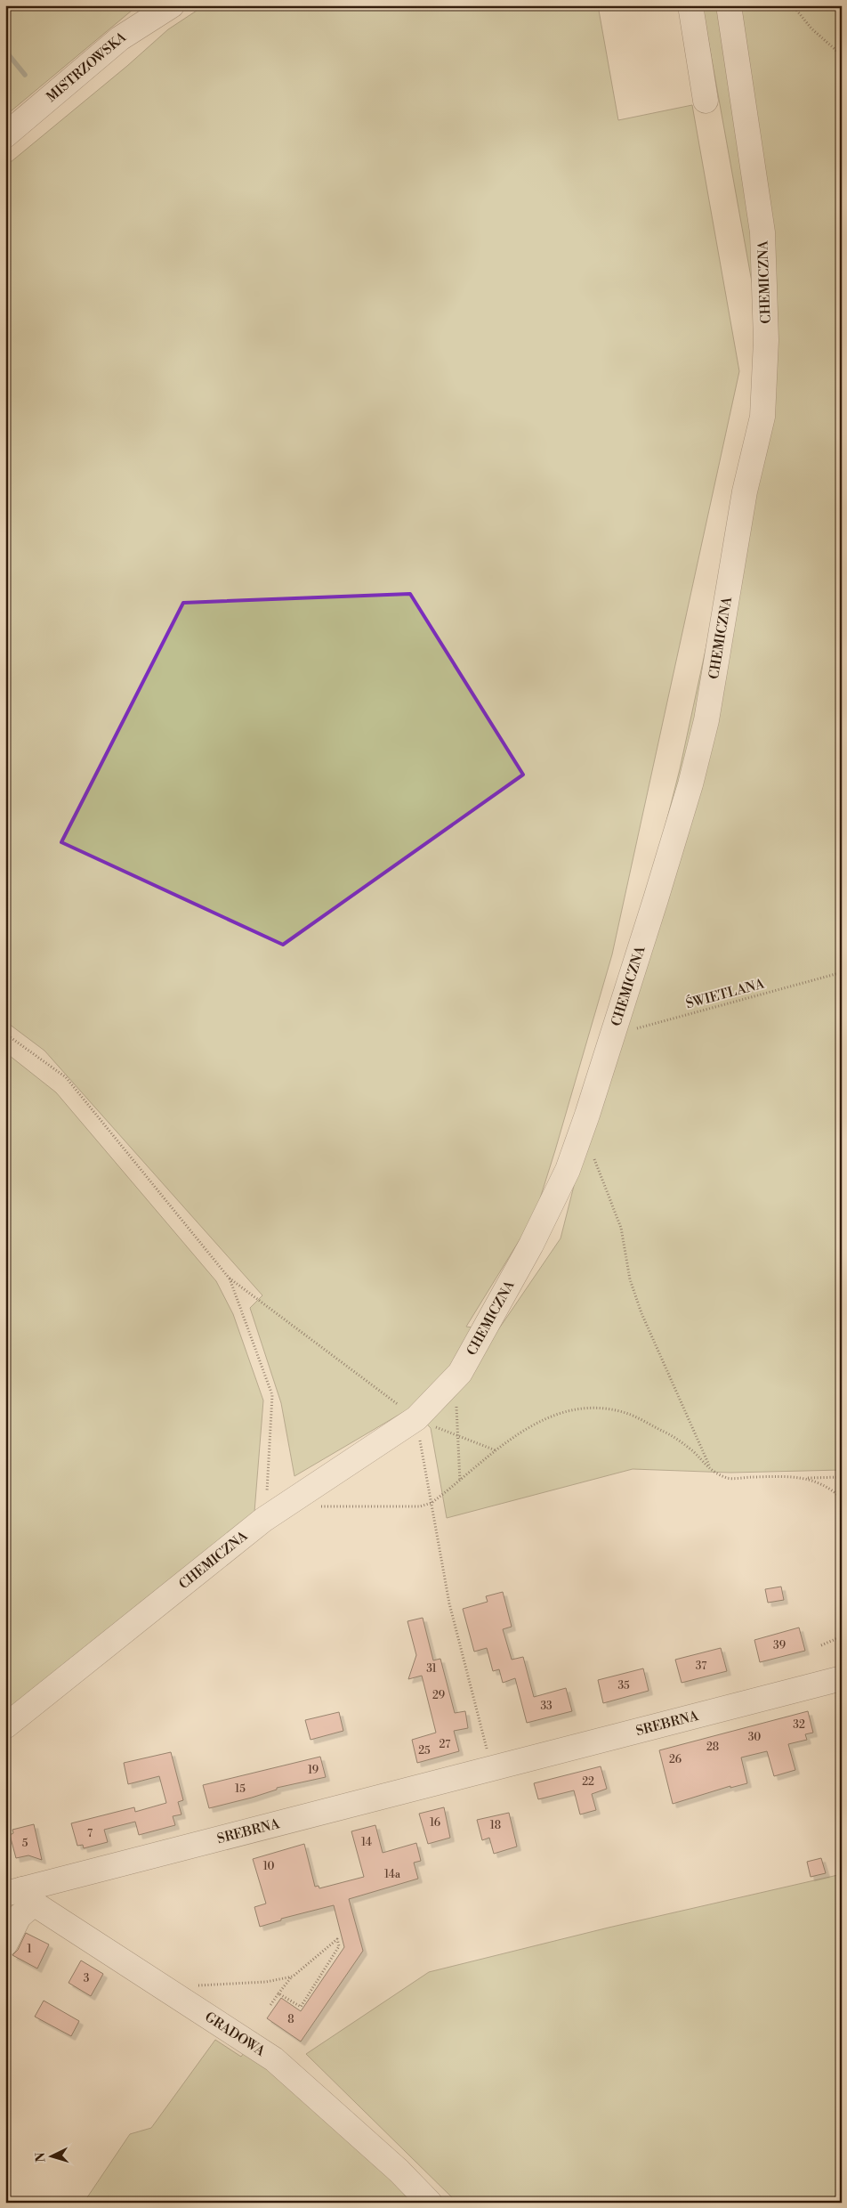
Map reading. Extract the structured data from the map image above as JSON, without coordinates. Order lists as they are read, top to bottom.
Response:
{
  "streets": {
    "street": [
      "MISTRZOWSKA",
      "CHEMICZNA",
      "SREBRNA",
      "GRADOWA"
    ],
    "path": ["ŚWIETLANA"]
  },
  "crossings": [
    ["CHEMICZNA", "ŚWIETLANA"],
    ["SREBRNA", "GRADOWA"]
  ],
  "house_numbers": [
    "39",
    "37",
    "31",
    "35",
    "29",
    "33",
    "32",
    "30",
    "27",
    "28",
    "25",
    "26",
    "19",
    "22",
    "15",
    "16",
    "18",
    "7",
    "14",
    "5",
    "10",
    "14a",
    "1",
    "3",
    "8"
  ],
  "north": "left"
}
